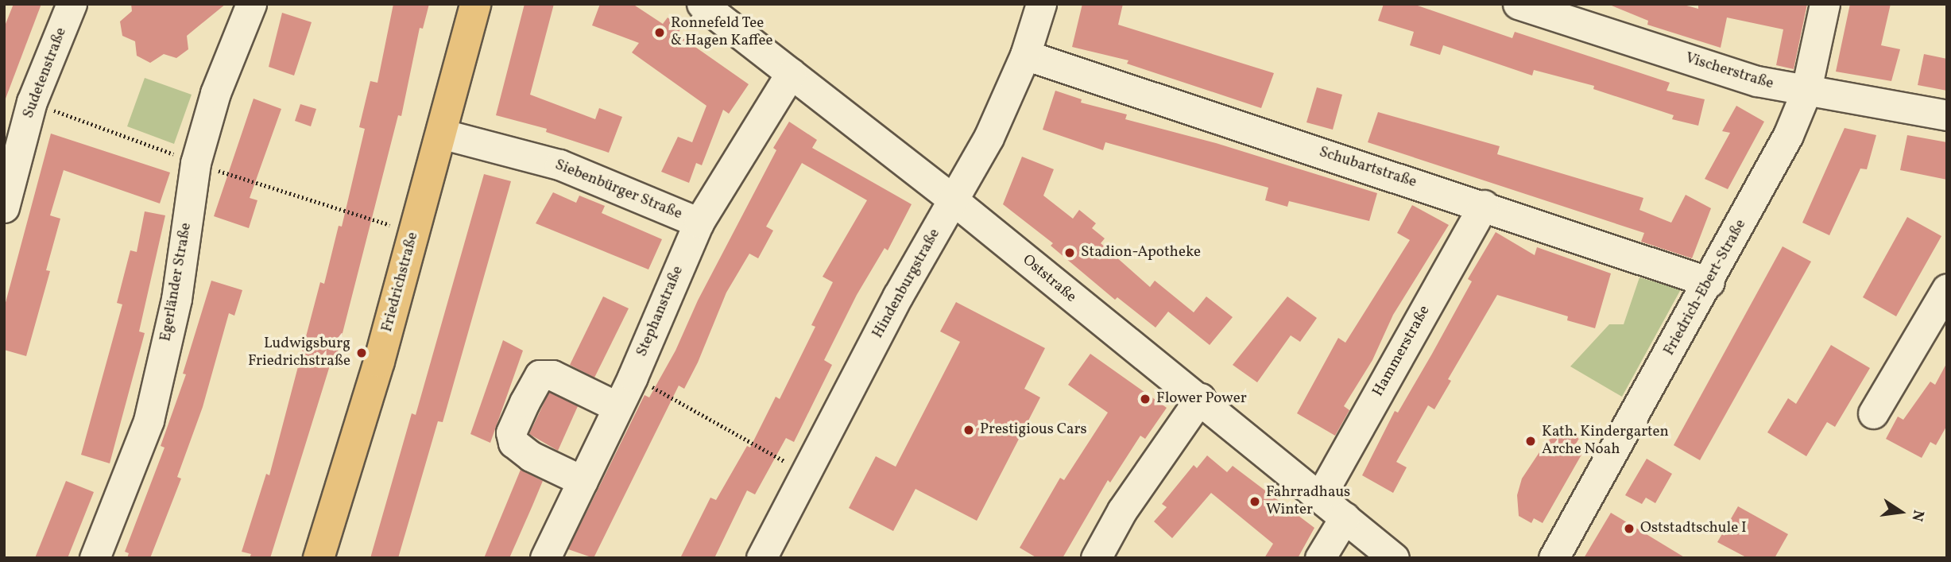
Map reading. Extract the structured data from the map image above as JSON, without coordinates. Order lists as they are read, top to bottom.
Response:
{
  "streets": {
    "main road": ["Friedrichstraße"],
    "street": [
      "Vischerstraße",
      "Sudetenstraße",
      "Schubartstraße",
      "Siebenbürger Straße",
      "Oststraße",
      "Egerländer Straße",
      "Hindenburgstraße",
      "Friedrich-Ebert-Straße",
      "Stephanstraße",
      "Hammerstraße"
    ]
  },
  "crossings": [
    ["Vischerstraße", "Friedrich-Ebert-Straße"],
    ["Schubartstraße", "Hindenburgstraße"],
    ["Schubartstraße", "Friedrich-Ebert-Straße"],
    ["Schubartstraße", "Hammerstraße"],
    ["Siebenbürger Straße", "Friedrichstraße"],
    ["Siebenbürger Straße", "Stephanstraße"],
    ["Oststraße", "Hindenburgstraße"],
    ["Oststraße", "Stephanstraße"],
    ["Oststraße", "Hammerstraße"]
  ],
  "places": [
    "Ronnefeld Tee & Hagen Kaffee",
    "Stadion-Apotheke",
    "Ludwigsburg Friedrichstraße",
    "Flower Power",
    "Prestigious Cars",
    "Kath. Kindergarten Arche Noah",
    "Fahrradhaus Winter",
    "Oststadtschule I"
  ],
  "north": "right"
}
